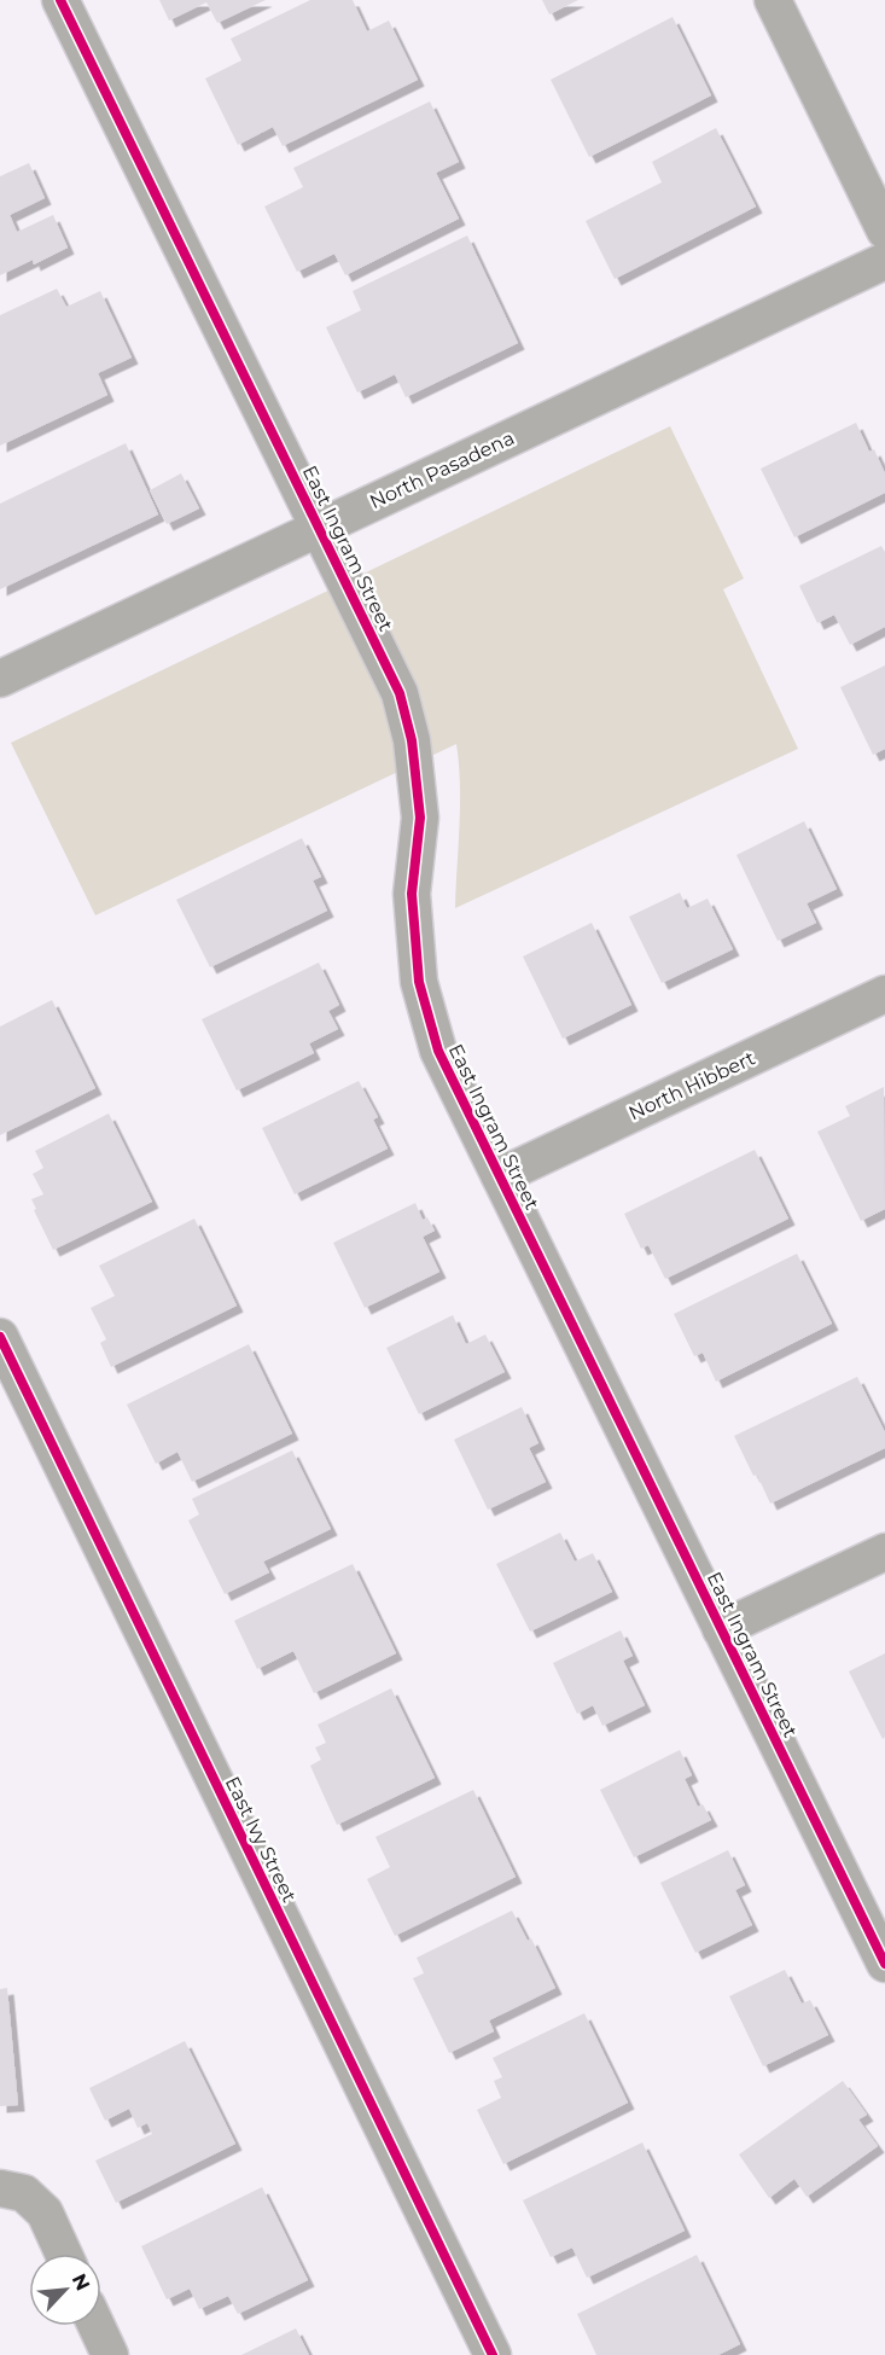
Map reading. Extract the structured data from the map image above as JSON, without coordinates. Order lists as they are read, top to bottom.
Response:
{
  "streets": {
    "street": [
      "North Pasadena",
      "East Ingram Street",
      "North Hibbert",
      "East Ivy Street"
    ]
  },
  "crossings": [
    ["North Pasadena", "East Ingram Street"],
    ["East Ingram Street", "North Hibbert"]
  ],
  "north": "top right"
}
